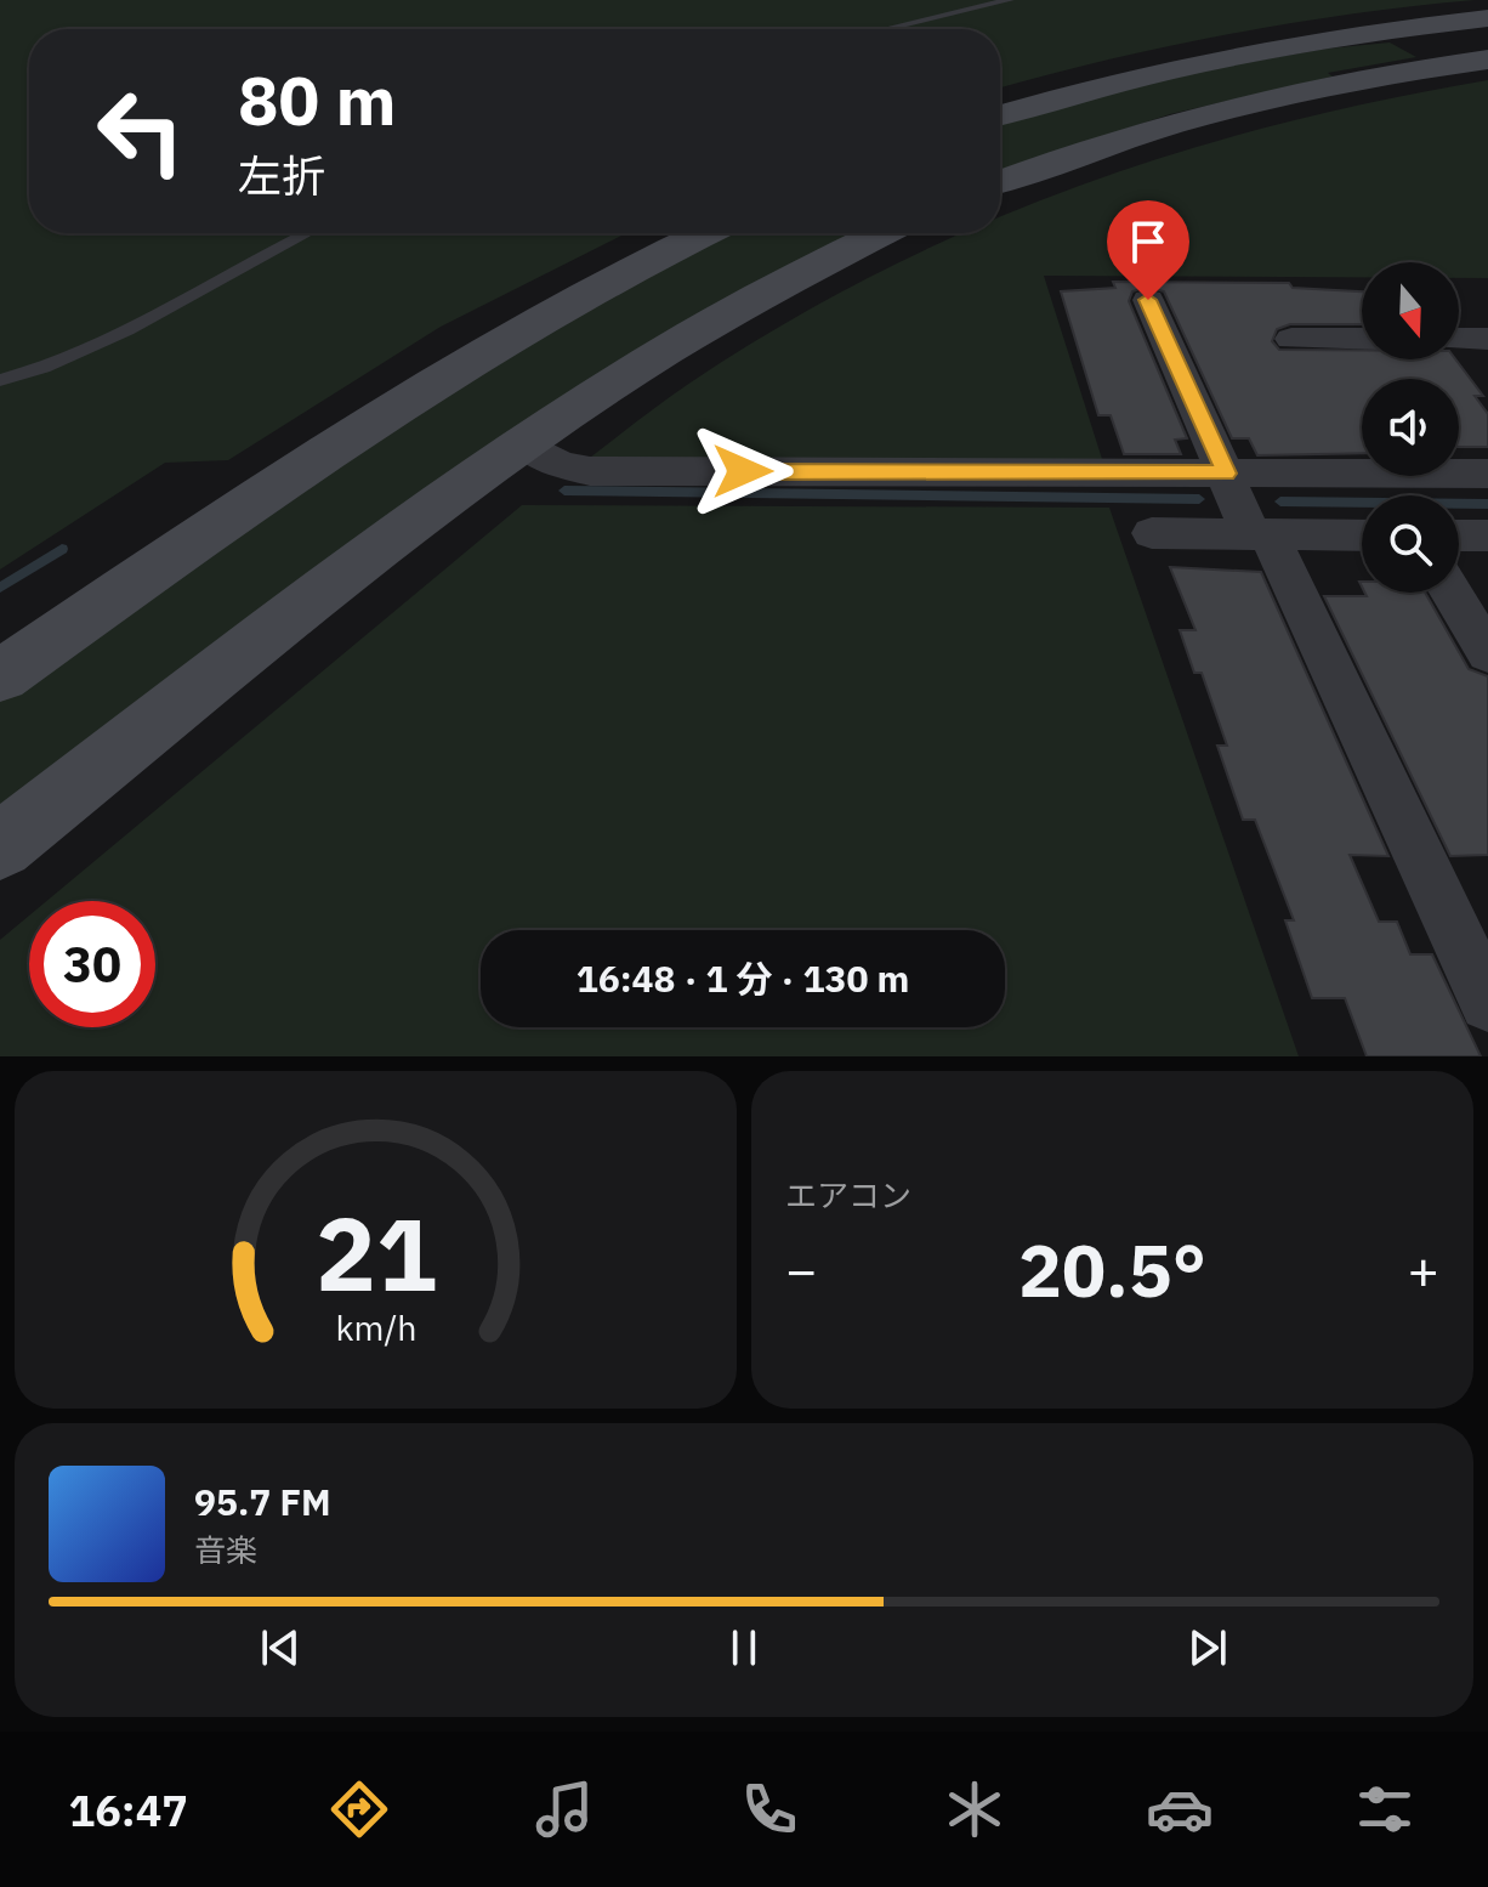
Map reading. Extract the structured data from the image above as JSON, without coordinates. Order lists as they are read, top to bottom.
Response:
{
  "north": "bottom",
  "page": {
    "turn": ["80 m", "左折"],
    "limit": "30",
    "trip": "16:48 · 1 分 · 130 m",
    "tile": "エアコン",
    "heat": ["−", "20.5°", "+"],
    "song": ["95.7 FM", "音楽"],
    "tabs": "16:47",
    "gauge": ["21", "km/h"]
  }
}
